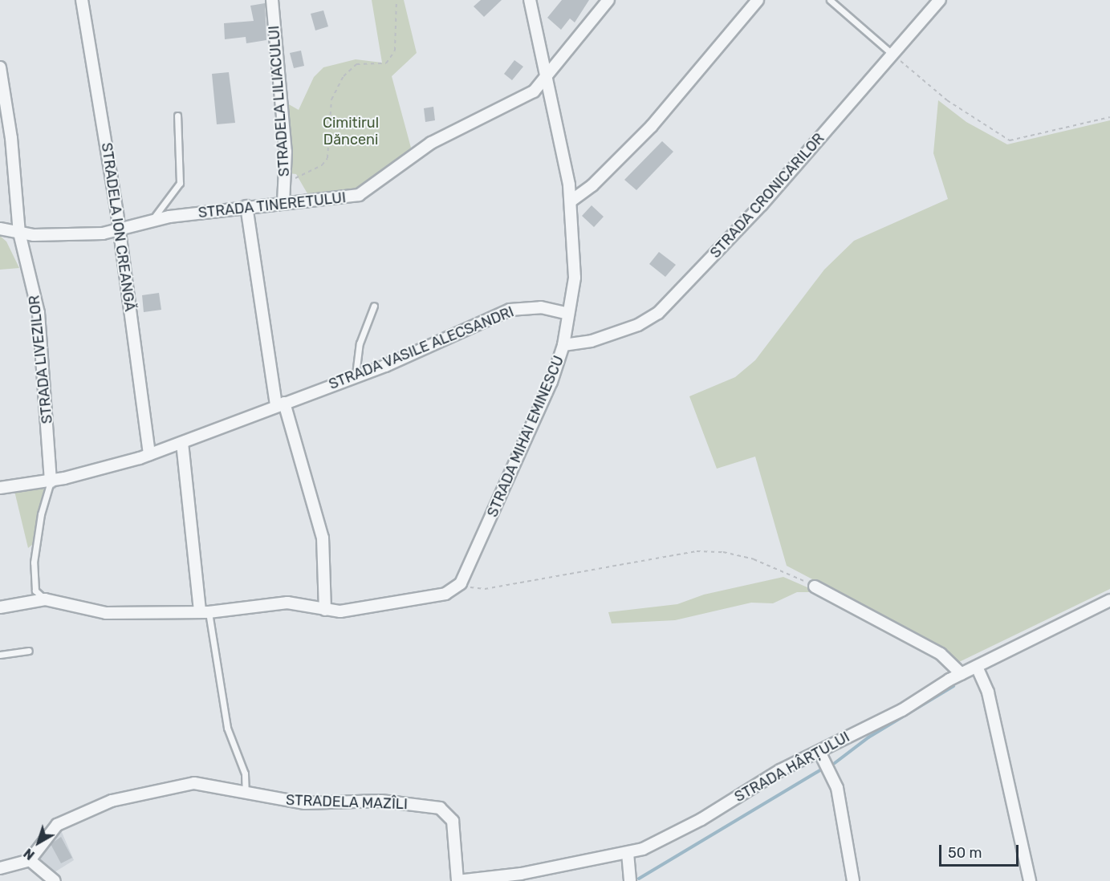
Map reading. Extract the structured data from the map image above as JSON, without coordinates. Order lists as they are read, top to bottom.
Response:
{
  "streets": {
    "street": [
      "STRADELA LILIACULUI",
      "STRADA CRONICARILOR",
      "STRADA TINERETULUI",
      "STRADELA ION CREANGĂ",
      "STRADA VASILE ALECSANDRI",
      "STRADA LIVEZILOR",
      "STRADA MIHAI EMINESCU",
      "STRADA HÂRȚULUI",
      "STRADELA MAZÎLI"
    ]
  },
  "crossings": [
    ["STRADELA LILIACULUI", "STRADA TINERETULUI"],
    ["STRADA CRONICARILOR", "STRADA MIHAI EMINESCU"],
    ["STRADA TINERETULUI", "STRADELA ION CREANGĂ"],
    ["STRADA TINERETULUI", "STRADA LIVEZILOR"],
    ["STRADA TINERETULUI", "STRADA MIHAI EMINESCU"],
    ["STRADELA ION CREANGĂ", "STRADA VASILE ALECSANDRI"],
    ["STRADA VASILE ALECSANDRI", "STRADA LIVEZILOR"],
    ["STRADA VASILE ALECSANDRI", "STRADA MIHAI EMINESCU"],
    ["STRADA HÂRȚULUI", "STRADELA MAZÎLI"]
  ],
  "parks": ["Cimitirul Dănceni"],
  "scale_bar": "50 m",
  "north": "bottom left"
}
